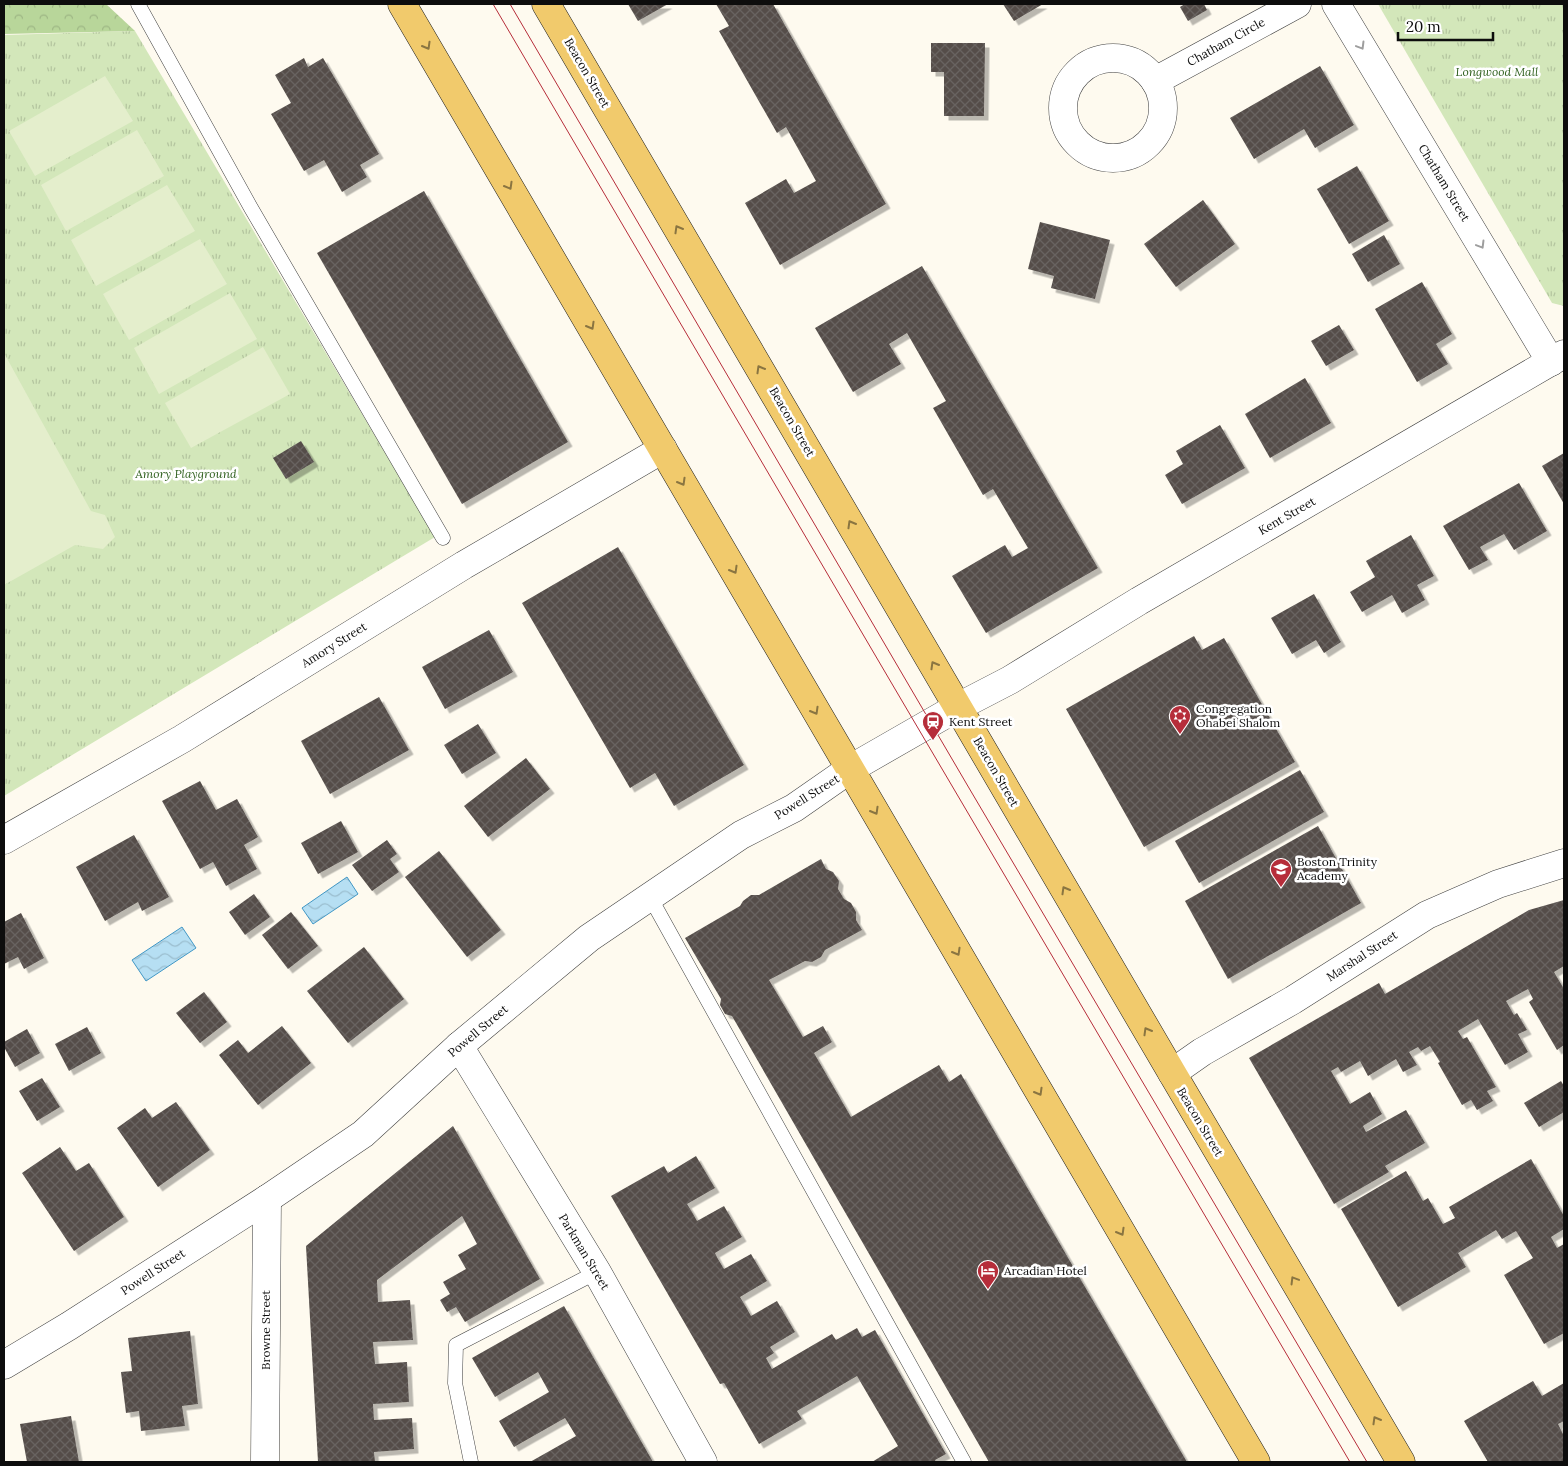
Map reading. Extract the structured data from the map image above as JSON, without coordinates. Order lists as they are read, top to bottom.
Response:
{
  "streets": {
    "main road": ["Beacon Street"],
    "street": [
      "Chatham Circle",
      "Chatham Street",
      "Kent Street",
      "Amory Street",
      "Powell Street",
      "Marshal Street",
      "Parkman Street",
      "Browne Street"
    ]
  },
  "crossings": [
    ["Beacon Street", "Kent Street"],
    ["Beacon Street", "Powell Street"],
    ["Beacon Street", "Marshal Street"],
    ["Chatham Street", "Kent Street"],
    ["Kent Street", "Powell Street"],
    ["Powell Street", "Parkman Street"],
    ["Powell Street", "Browne Street"]
  ],
  "one_way": ["Chatham Street"],
  "parks": ["Longwood Mall", "Amory Playground"],
  "places": {
    "synagogue": ["Congregation Ohabei Shalom"],
    "station": ["Kent Street"],
    "school or university": ["Boston Trinity Academy"],
    "hotel": ["Arcadian Hotel"]
  },
  "scale_bar": "20 m"
}
